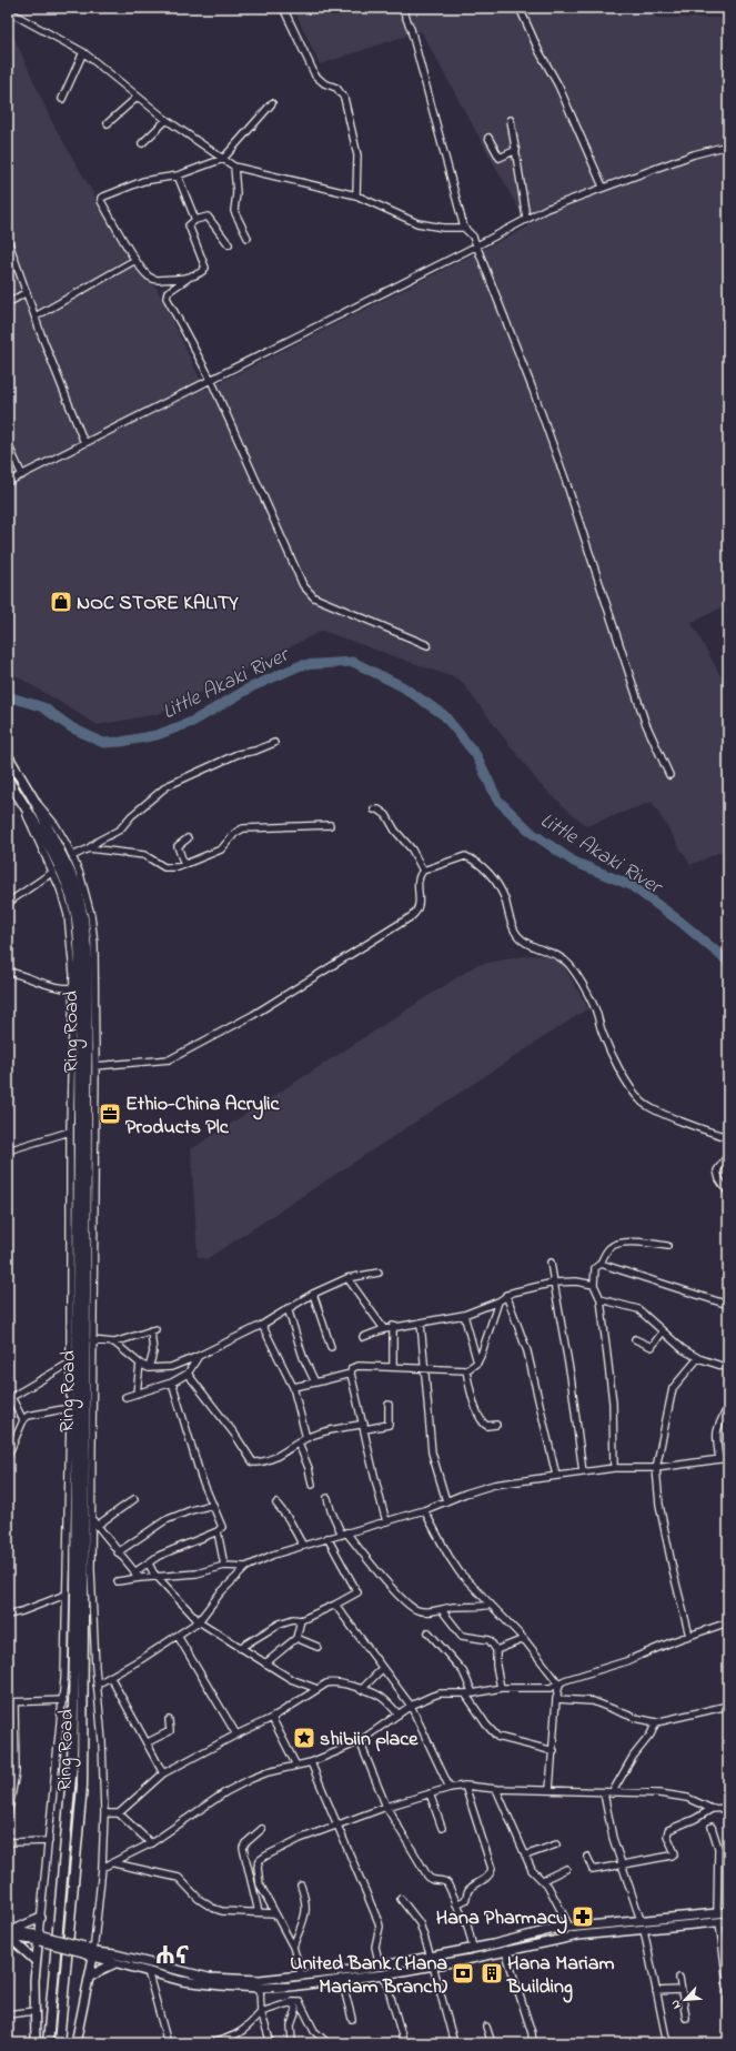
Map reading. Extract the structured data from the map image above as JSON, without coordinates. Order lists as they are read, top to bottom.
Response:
{
  "streets": {
    "highway": ["Ring Road"]
  },
  "districts": ["ሐና"],
  "water": ["Little Akaki River"],
  "places": {
    "shop": ["NOC STORE KALITY"],
    "office": ["Ethio-China Acrylic Products Plc"],
    "place": ["shibiin place"],
    "pharmacy": ["Hana Pharmacy"],
    "bank": ["United Bank (Hana Mariam Branch)"],
    "building": ["Hana Mariam Building"]
  },
  "north": "bottom left"
}
